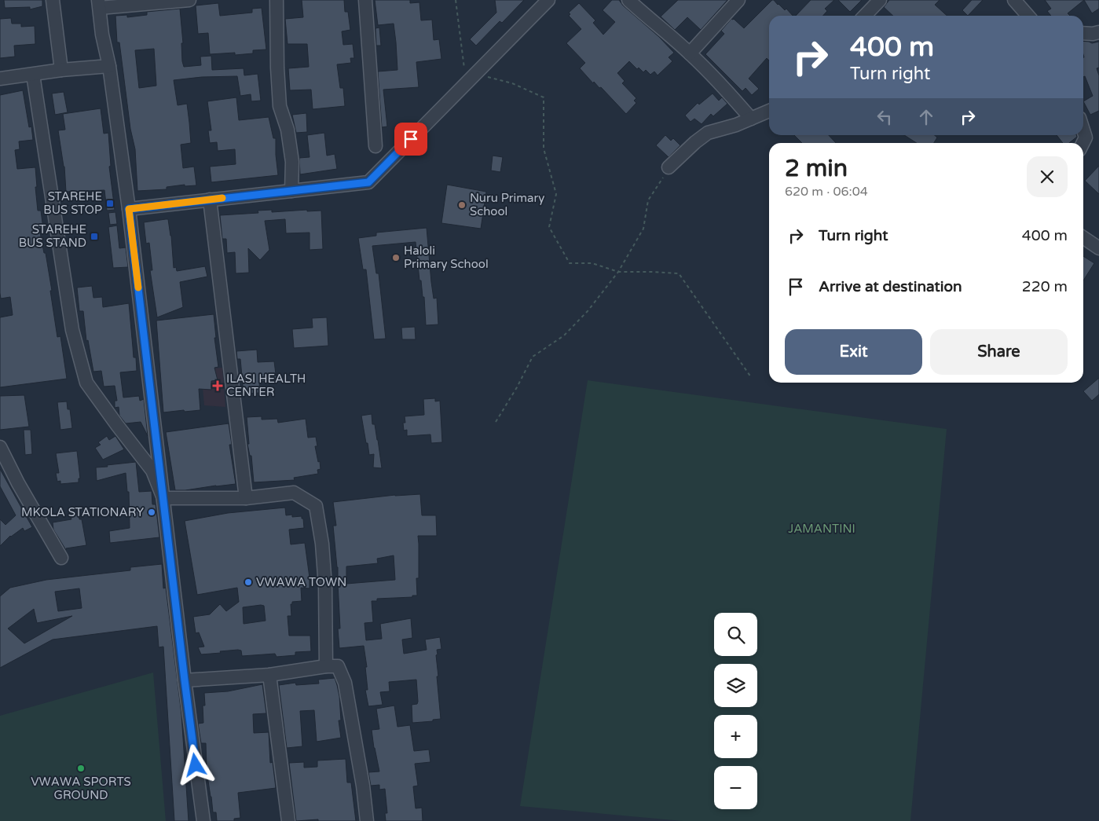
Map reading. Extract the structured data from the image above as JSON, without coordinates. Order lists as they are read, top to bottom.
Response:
{
  "parks": ["JAMANTINI"],
  "places": {
    "transit": ["STAREHE BUS STOP", "STAREHE BUS STAND"],
    "other": [
      "Nuru Primary School",
      "Haloli Primary School",
      "MKOLA STATIONARY",
      "VWAWA TOWN",
      "VWAWA SPORTS GROUND"
    ],
    "health": ["ILASI HEALTH CENTER"]
  },
  "page": {
    "turn": ["400 m", "Turn right"],
    "heading": ["2 min", "620 m · 06:04"],
    "list": [
      {
        "name": "Turn right",
        "value": "400 m"
      },
      {
        "name": "Arrive at destination",
        "value": "220 m"
      }
    ],
    "buttons": ["Exit", "Share"],
    "map_buttons": ["+", "−"]
  }
}
